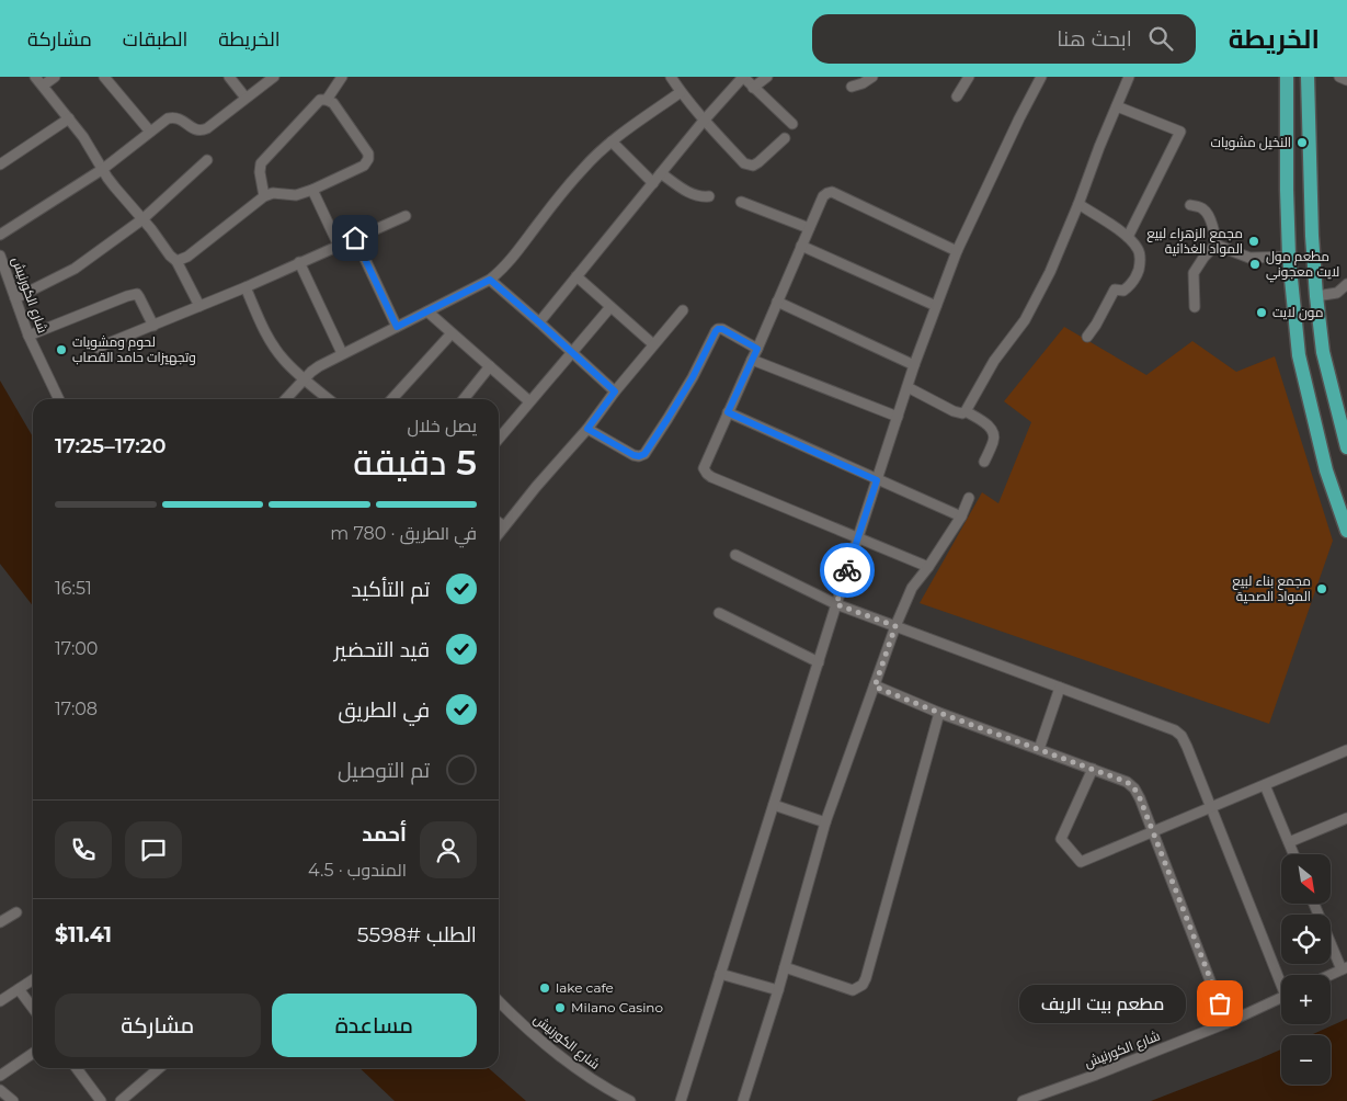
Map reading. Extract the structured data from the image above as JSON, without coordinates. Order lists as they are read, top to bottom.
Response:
{
  "streets": {
    "street": ["شارع الكورنيش"]
  },
  "places": [
    "النخيل مشويات",
    "مجمع الزهراء لبيع المواد الغذائية",
    "مطعم مول لايت معجوني",
    "مون لايت",
    "لحوم ومشويات وتجهيزات حامد القصاب",
    "مجمع بناء لبيع المواد الصحية",
    "lake cafe",
    "مطعم بيت الريف",
    "Milano Casino"
  ],
  "north": "bottom right",
  "page": {
    "header": "الخريطة",
    "search": "ابحث هنا",
    "nav": ["الخريطة", "الطبقات", "مشاركة"],
    "heading": ["5 دقيقة", "يصل خلال", "17:20–17:25"],
    "panel": [
      "أحمد",
      "المندوب · 4.5",
      "الطلب #5598",
      "$11.41"
    ],
    "bar": "في الطريق · 780 m",
    "list": [
      ["تم التأكيد", "16:51"],
      ["قيد التحضير", "17:00"],
      ["في الطريق", "17:08"],
      "تم التوصيل"
    ],
    "map_buttons": ["+", "−"],
    "buttons": ["مساعدة", "مشاركة"],
    "bubble": "مطعم بيت الريف"
  }
}
